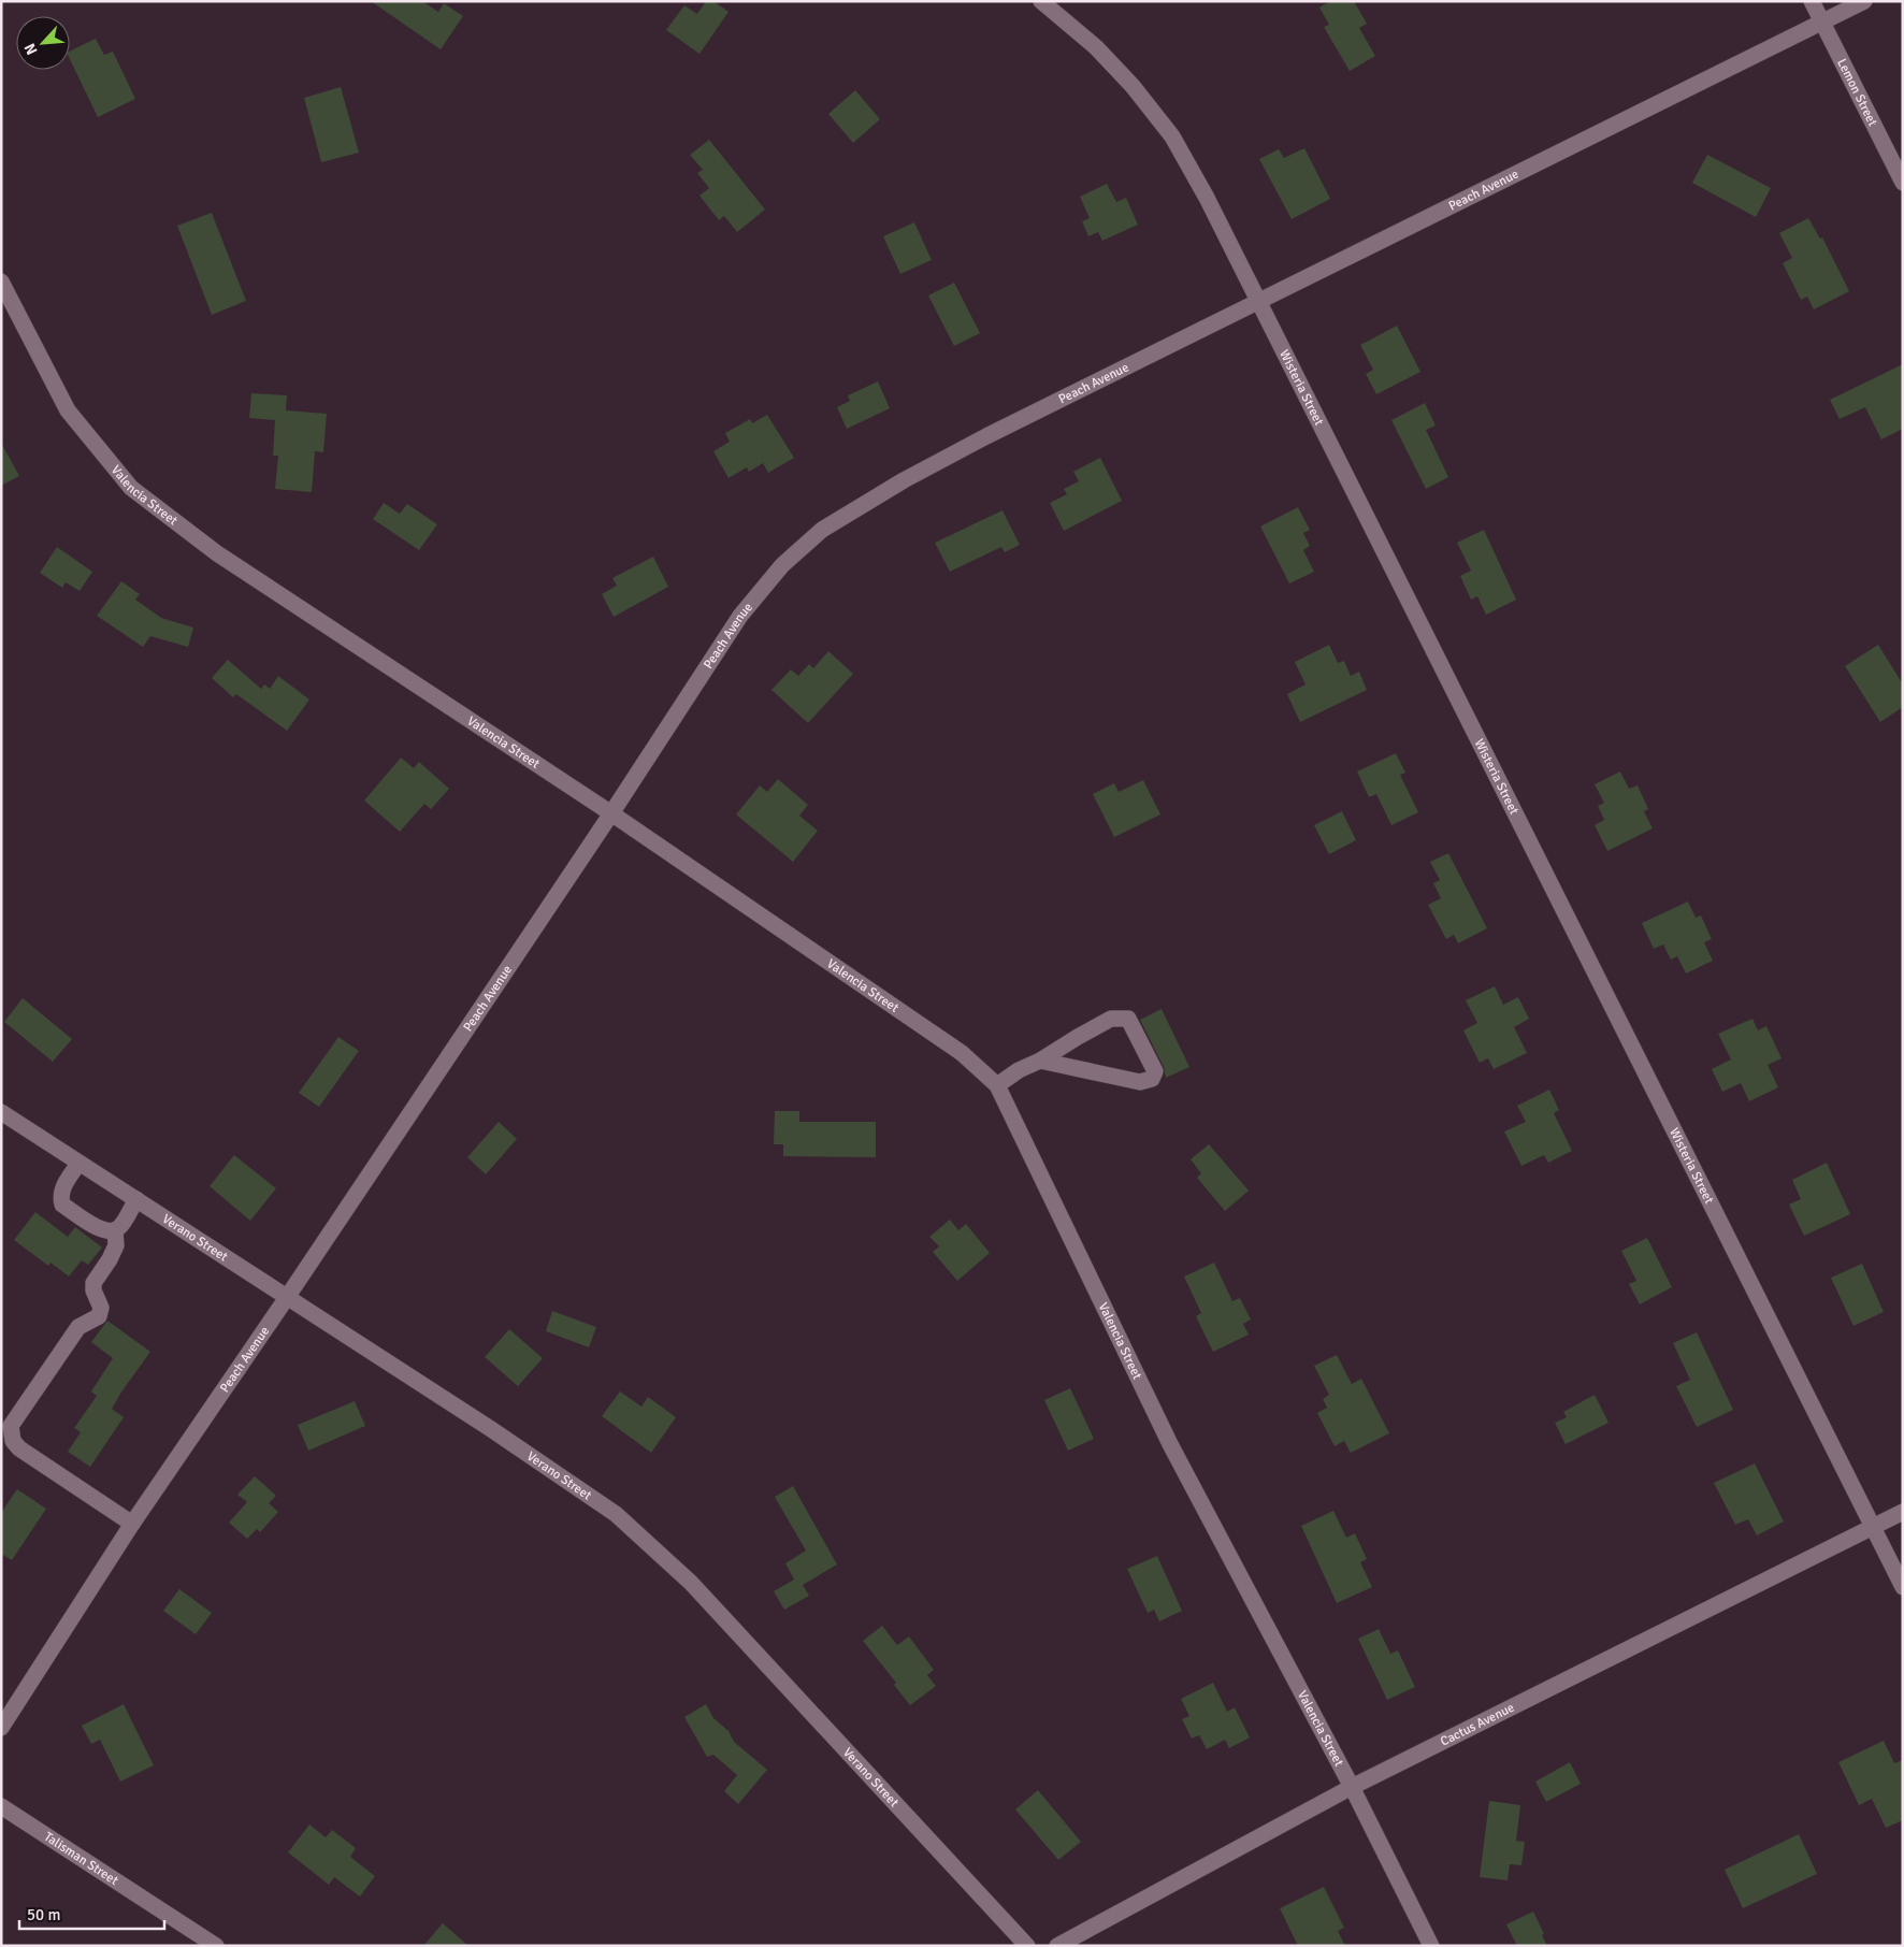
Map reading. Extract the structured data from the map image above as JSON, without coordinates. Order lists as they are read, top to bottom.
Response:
{
  "streets": {
    "street": [
      "Lemon Street",
      "Peach Avenue",
      "Wisteria Street",
      "Valencia Street",
      "Verano Street",
      "Cactus Avenue",
      "Talisman Street"
    ]
  },
  "crossings": [
    ["Lemon Street", "Peach Avenue"],
    ["Peach Avenue", "Wisteria Street"],
    ["Peach Avenue", "Valencia Street"],
    ["Peach Avenue", "Verano Street"],
    ["Wisteria Street", "Cactus Avenue"],
    ["Valencia Street", "Cactus Avenue"]
  ],
  "scale_bar": "50 m",
  "north": "bottom left"
}
